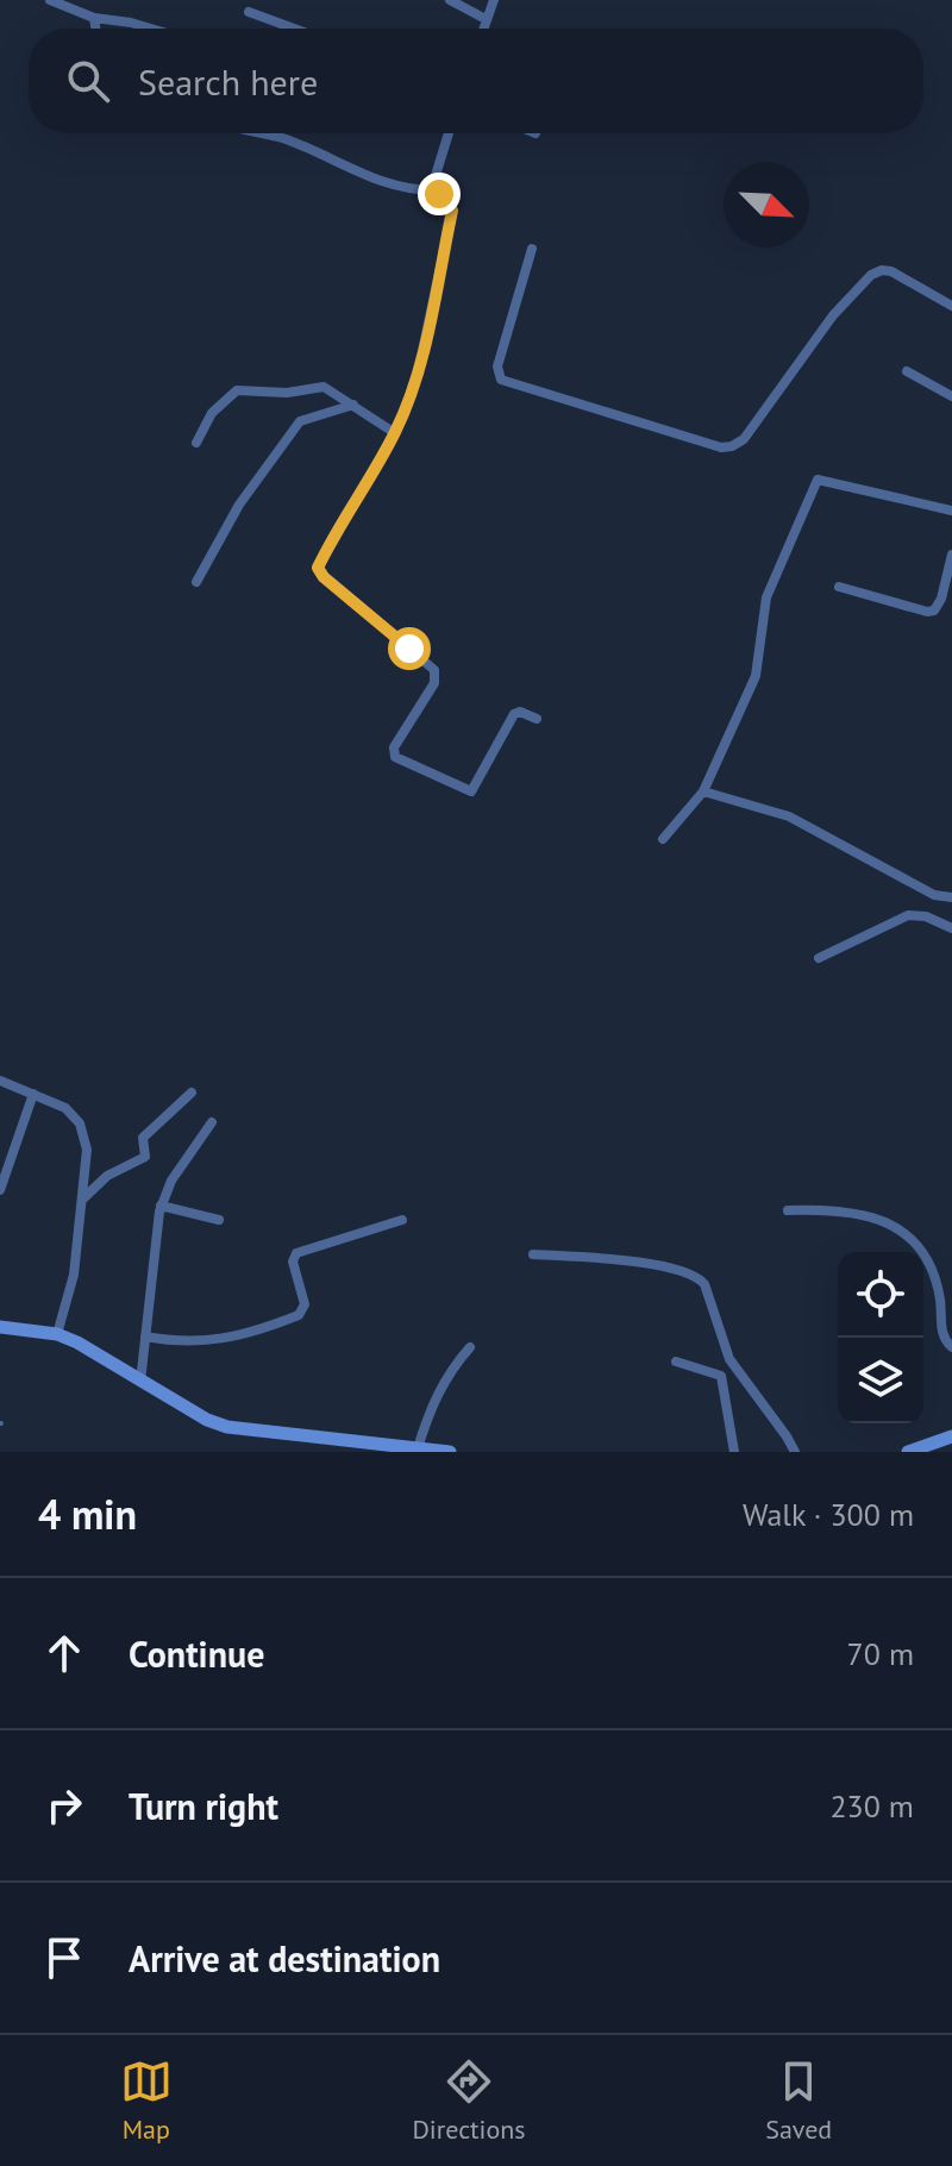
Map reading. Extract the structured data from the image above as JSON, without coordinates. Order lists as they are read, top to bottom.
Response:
{
  "north": "bottom right",
  "page": {
    "search": "Search here",
    "heading": ["4 min", "Walk · 300 m"],
    "list": [
      ["Continue", "70 m"],
      ["Turn right", "230 m"],
      "Arrive at destination"
    ],
    "nav": ["Map", "Directions", "Saved"]
  }
}
